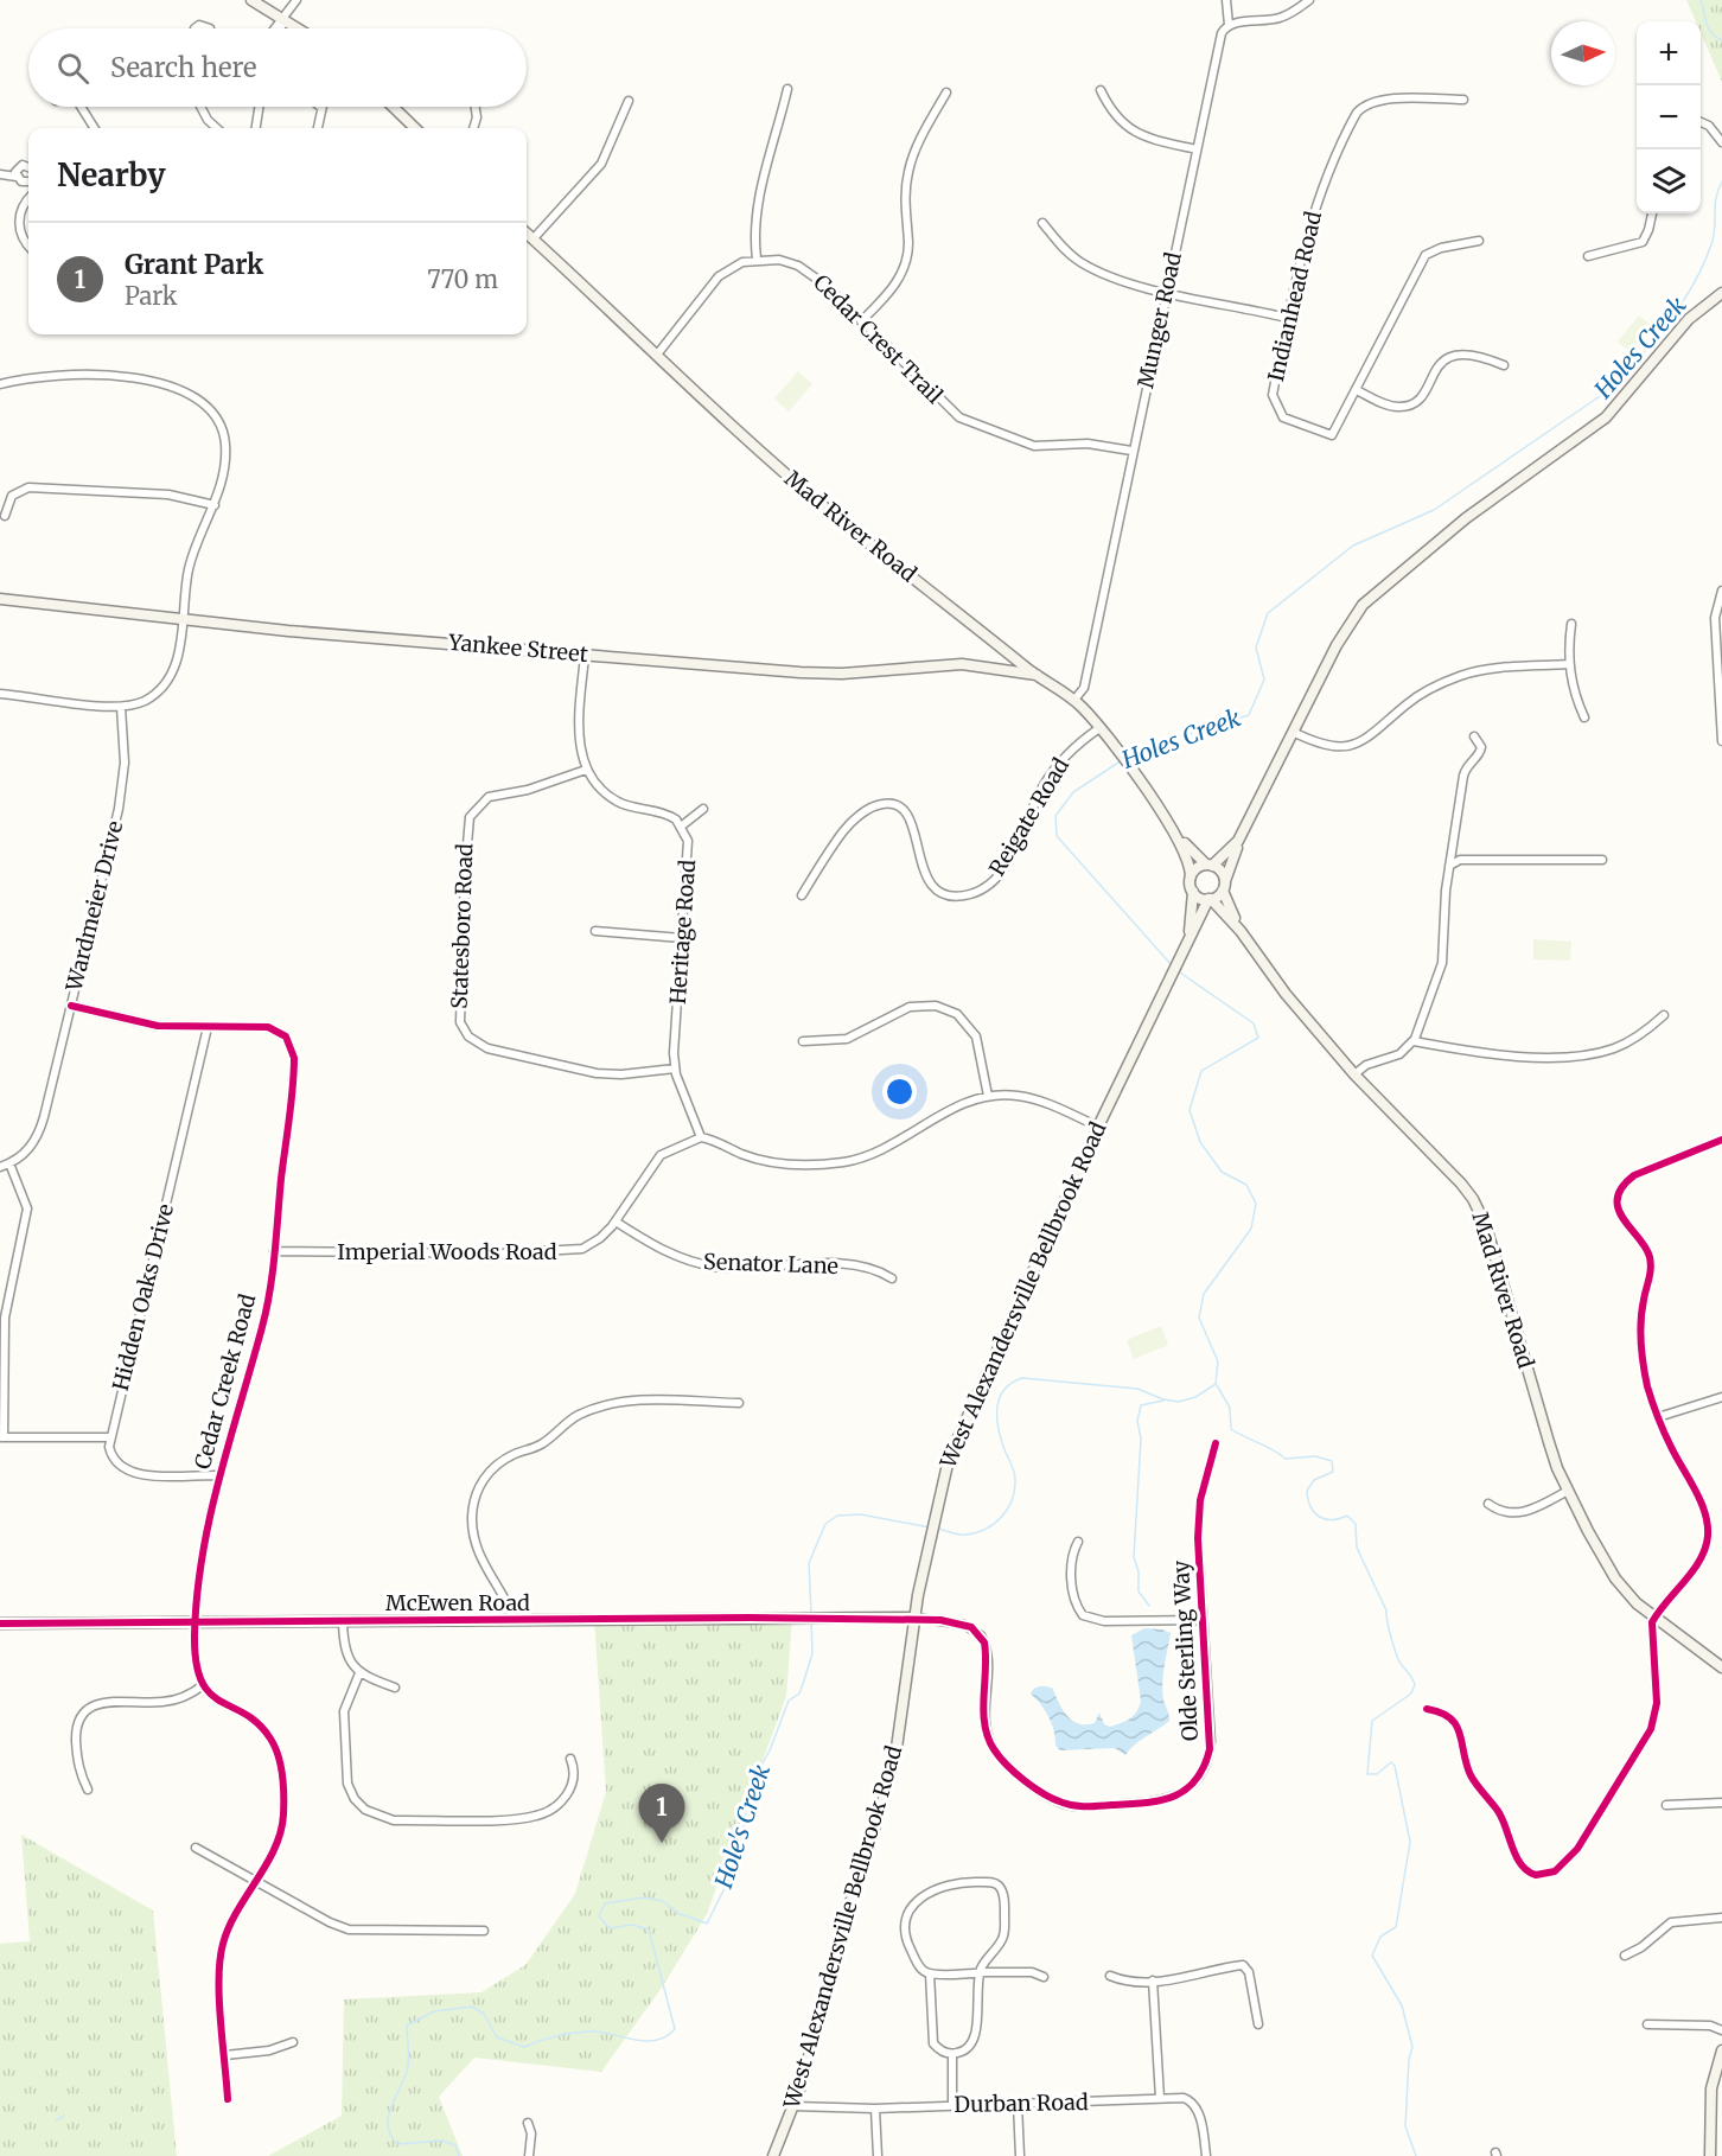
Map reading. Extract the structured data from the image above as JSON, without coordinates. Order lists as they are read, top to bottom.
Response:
{
  "streets": {
    "street": [
      "Indianhead Road",
      "Munger Road",
      "Cedar Crest Trail",
      "Mad River Road",
      "Yankee Street",
      "Reigate Road",
      "Wardmeier Drive",
      "Statesboro Road",
      "Heritage Road",
      "Imperial Woods Road",
      "Senator Lane",
      "West Alexandersville Bellbrook Road",
      "Hidden Oaks Drive",
      "Cedar Creek Road",
      "McEwen Road",
      "Olde Sterling Way",
      "Durban Road"
    ]
  },
  "crossings": [
    ["Munger Road", "Cedar Crest Trail"],
    ["Munger Road", "Mad River Road"],
    ["Cedar Crest Trail", "Mad River Road"],
    ["Mad River Road", "Yankee Street"],
    ["Mad River Road", "Reigate Road"],
    ["Mad River Road", "West Alexandersville Bellbrook Road"],
    ["Wardmeier Drive", "Cedar Creek Road"],
    ["Statesboro Road", "Heritage Road"],
    ["Heritage Road", "Imperial Woods Road"],
    ["Imperial Woods Road", "Senator Lane"],
    ["Imperial Woods Road", "Cedar Creek Road"],
    ["West Alexandersville Bellbrook Road", "McEwen Road"],
    ["West Alexandersville Bellbrook Road", "Olde Sterling Way"],
    ["West Alexandersville Bellbrook Road", "Durban Road"],
    ["Hidden Oaks Drive", "Cedar Creek Road"],
    ["Cedar Creek Road", "McEwen Road"],
    ["McEwen Road", "Olde Sterling Way"]
  ],
  "water": ["Holes Creek", "Hole's Creek"],
  "north": "right",
  "page": {
    "map_buttons": ["+", "−"],
    "search": "Search here",
    "heading": "Nearby",
    "list": [
      {
        "mark": "1",
        "name": "Grant Park",
        "note": "Park",
        "value": "770 m"
      }
    ],
    "pins": "1"
  }
}
